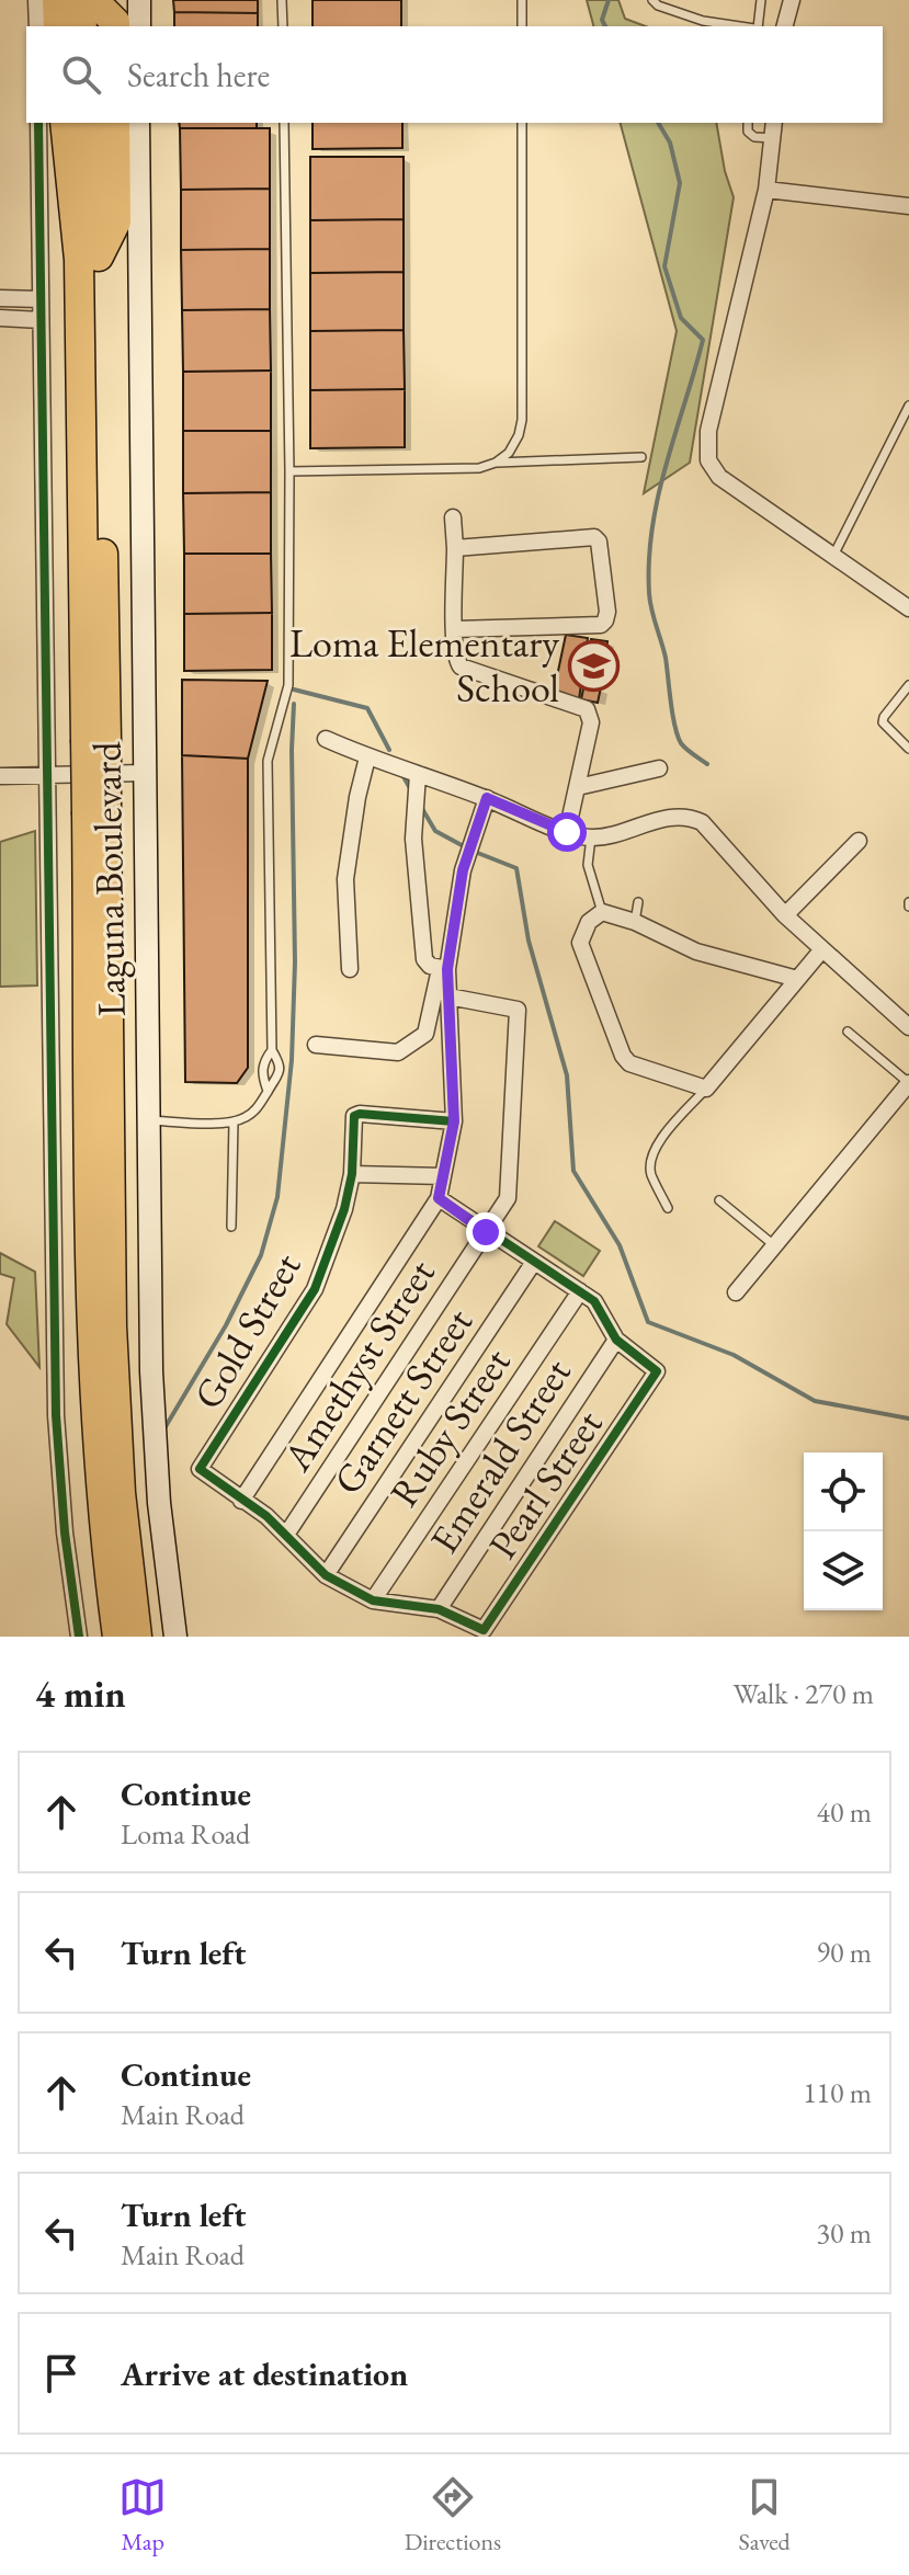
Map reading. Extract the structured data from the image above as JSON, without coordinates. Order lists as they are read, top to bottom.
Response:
{
  "streets": {
    "main road": ["Laguna Boulevard"],
    "street": [
      "Gold Street",
      "Amethyst Street",
      "Garnett Street",
      "Ruby Street",
      "Emerald Street",
      "Pearl Street"
    ]
  },
  "crossings": [
    ["Emerald Street", "Pearl Street"]
  ],
  "places": {
    "school or university": ["Loma Elementary School"]
  },
  "page": {
    "search": "Search here",
    "heading": ["4 min", "Walk · 270 m"],
    "list": [
      ["Continue", "Loma Road", "40 m"],
      ["Turn left", "90 m"],
      ["Continue", "Main Road", "110 m"],
      ["Turn left", "Main Road", "30 m"],
      "Arrive at destination"
    ],
    "nav": ["Map", "Directions", "Saved"]
  }
}
